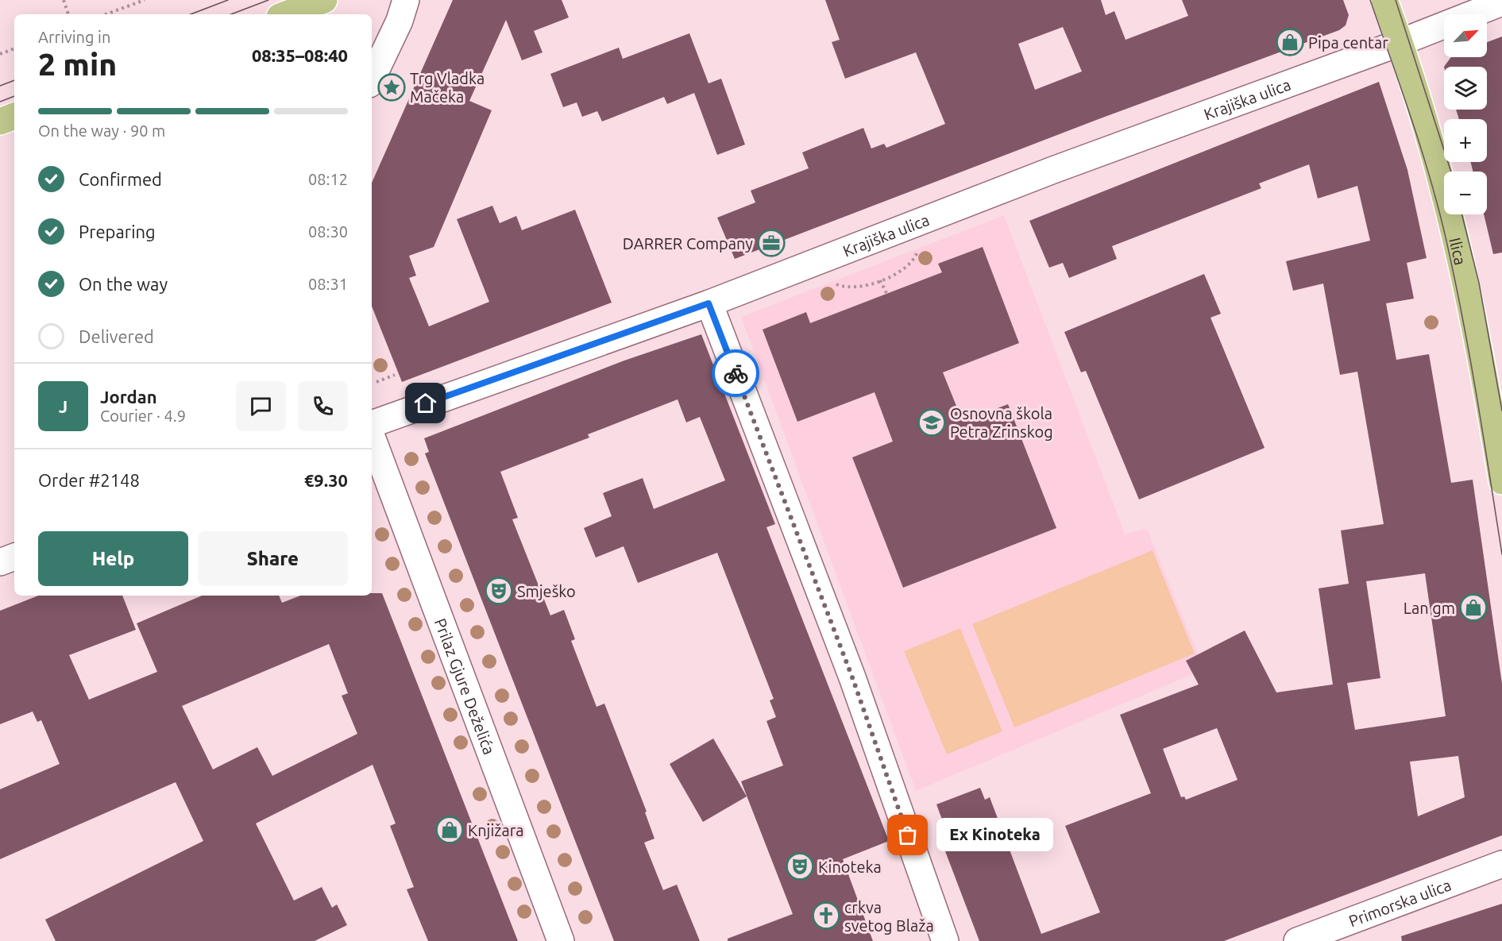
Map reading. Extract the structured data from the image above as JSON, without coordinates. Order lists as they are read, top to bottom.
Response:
{
  "streets": {
    "main road": ["Ilica"],
    "street": ["Krajiška ulica", "Prilaz Gjure Deželića", "Primorska ulica"]
  },
  "crossings": [
    ["Krajiška ulica", "Ilica"]
  ],
  "places": {
    "shop": ["Pipa centar", "Lan gm", "Knjižara"],
    "place": ["Trg Vladka Mačeka"],
    "office": ["DARRER Company"],
    "school or university": ["Osnovna škola Petra Zrinskog"],
    "theatre": ["Smješko", "Kinoteka"],
    "other": ["Ex Kinoteka"],
    "church": ["crkva svetog Blaža"]
  },
  "north": "top right",
  "page": {
    "map_buttons": ["+", "−"],
    "heading": ["2 min", "Arriving in", "08:35–08:40"],
    "panel": [
      "Jordan",
      "Courier · 4.9",
      "Order #2148",
      "€9.30"
    ],
    "bar": "On the way · 90 m",
    "list": [
      ["Confirmed", "08:12"],
      ["Preparing", "08:30"],
      ["On the way", "08:31"],
      "Delivered"
    ],
    "round": "J",
    "buttons": ["Help", "Share"],
    "bubble": "Ex Kinoteka"
  }
}
